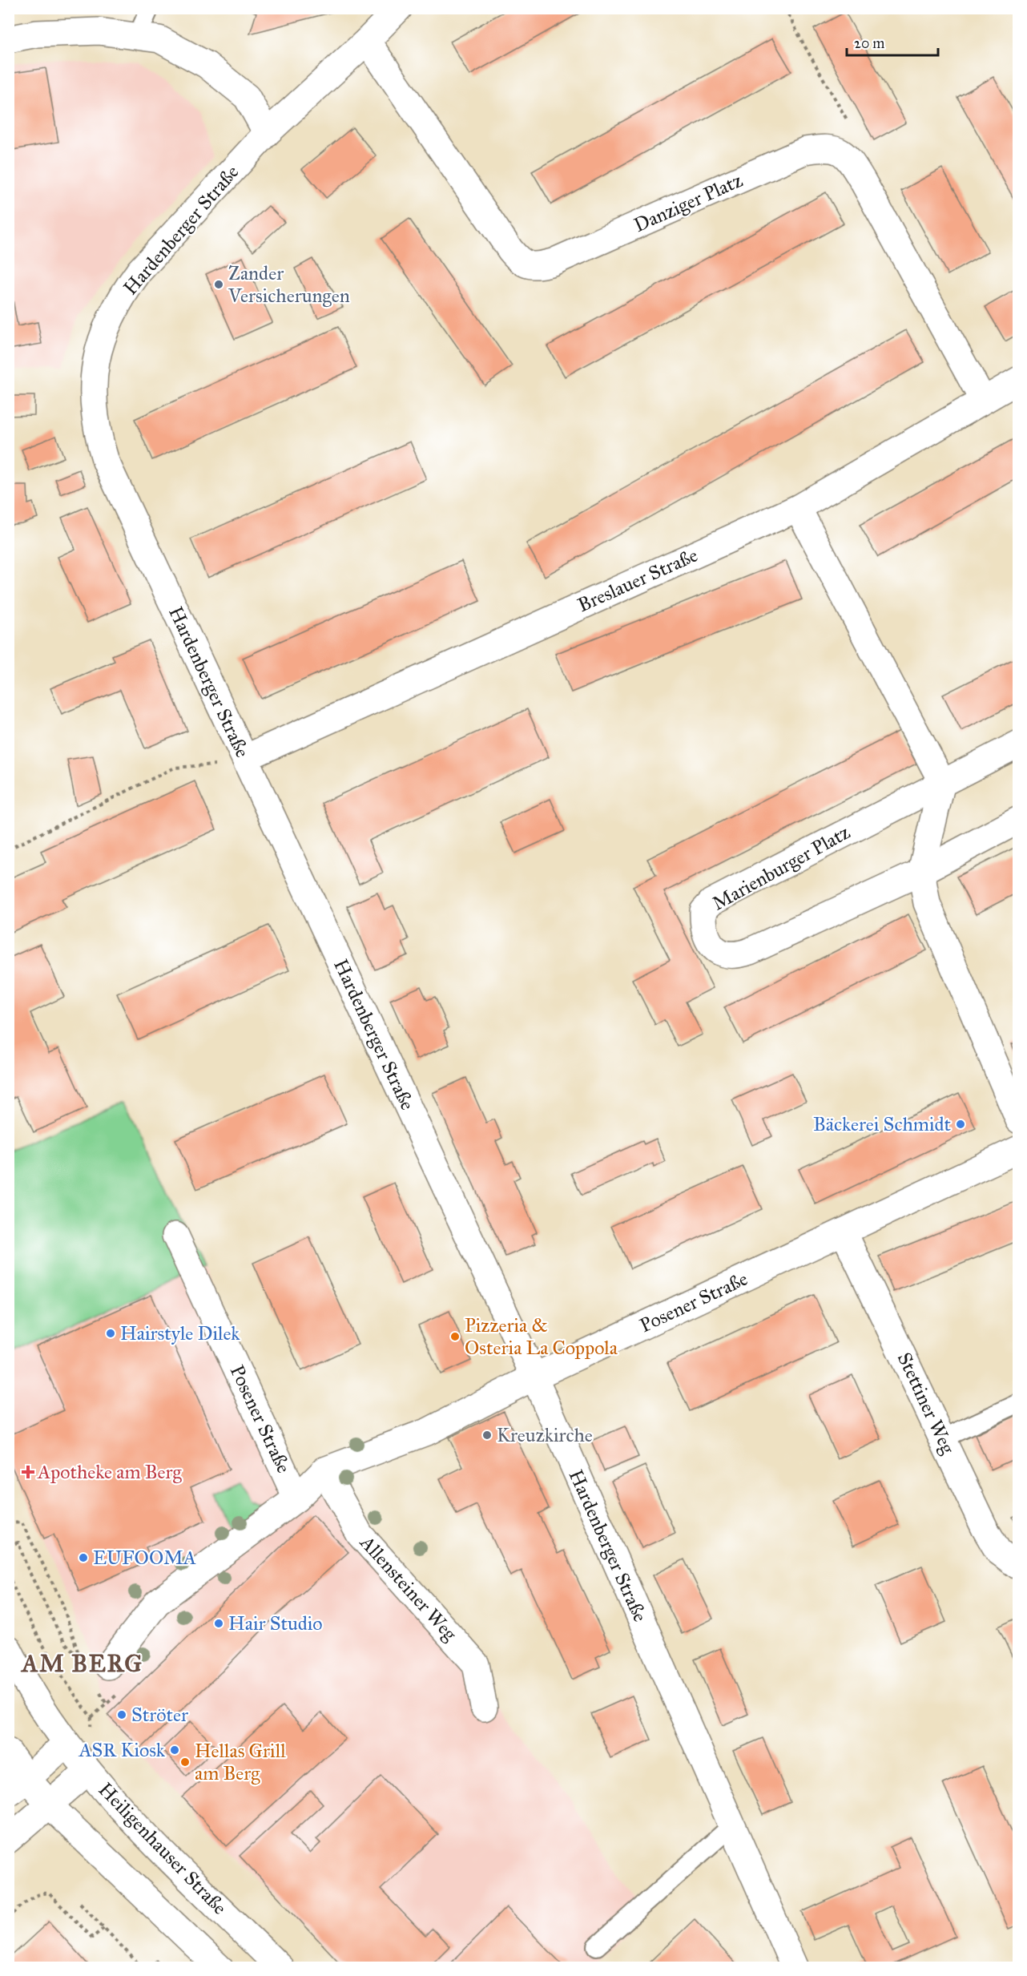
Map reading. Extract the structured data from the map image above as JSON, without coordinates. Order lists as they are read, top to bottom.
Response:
{
  "streets": {
    "street": [
      "Danziger Platz",
      "Hardenberger Straße",
      "Breslauer Straße",
      "Marienburger Platz",
      "Posener Straße",
      "Stettiner Weg",
      "Allensteiner Weg",
      "Heiligenhauser Straße"
    ]
  },
  "crossings": [
    ["Danziger Platz", "Hardenberger Straße"],
    ["Danziger Platz", "Breslauer Straße"],
    ["Hardenberger Straße", "Breslauer Straße"],
    ["Hardenberger Straße", "Posener Straße"],
    ["Posener Straße", "Stettiner Weg"],
    ["Posener Straße", "Allensteiner Weg"]
  ],
  "districts": ["AM BERG"],
  "places": {
    "other": [
      "Zander Versicherungen",
      "Bäckerei Schmidt",
      "Hairstyle Dilek",
      "Pizzeria & Osteria La Coppola",
      "Kreuzkirche",
      "EUFOOMA",
      "Hair Studio",
      "Ströter",
      "ASR Kiosk",
      "Hellas Grill am Berg"
    ],
    "health": ["Apotheke am Berg"]
  },
  "scale_bar": "20 m"
}
